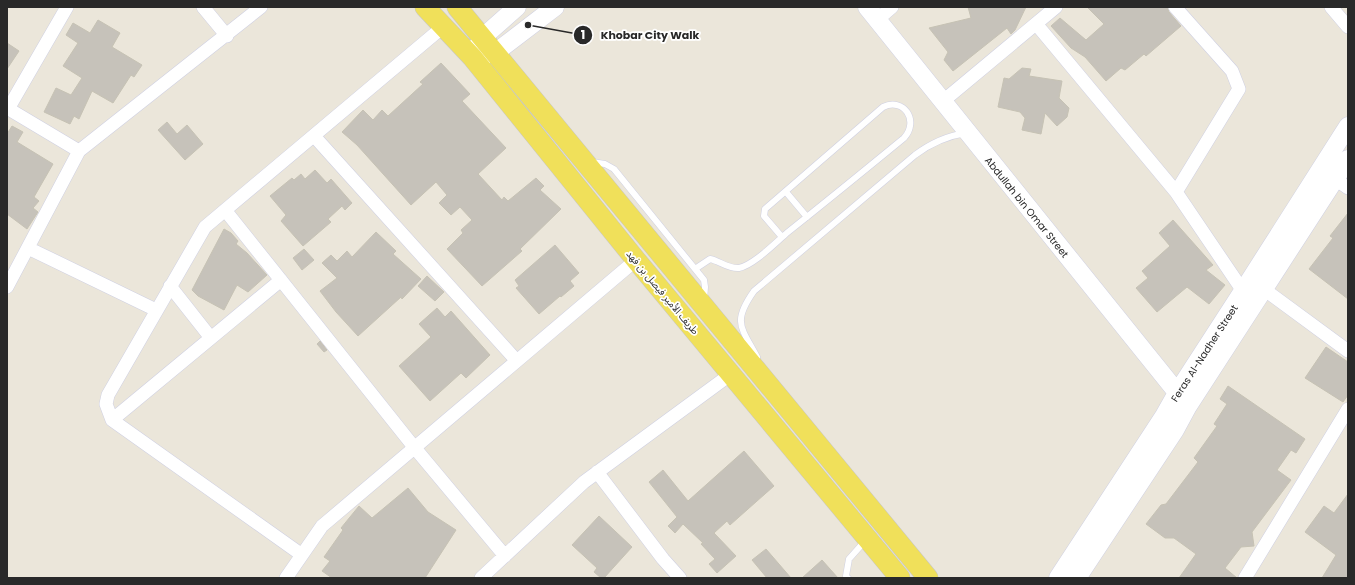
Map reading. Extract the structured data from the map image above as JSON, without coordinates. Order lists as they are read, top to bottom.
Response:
{
  "streets": {
    "main road": ["طريف الأمير فيصل بن فهد"],
    "street": ["Abdullah bin Omar Street", "Feras Al-Nadher Street"]
  },
  "crossings": [
    ["Abdullah bin Omar Street", "Feras Al-Nadher Street"]
  ],
  "places": ["Khobar City Walk"]
}
